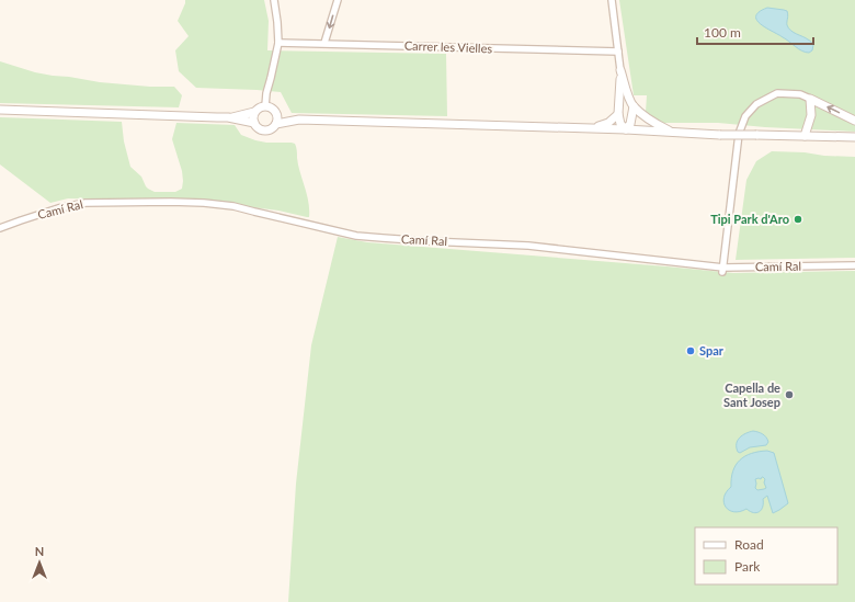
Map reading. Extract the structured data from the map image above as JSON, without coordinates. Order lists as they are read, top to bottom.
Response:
{
  "streets": {
    "street": ["Carrer les Vielles", "Camí Ral"]
  },
  "places": ["Tipi Park d'Aro", "Spar", "Capella de Sant Josep"],
  "legend": ["Road", "Park"],
  "scale_bar": "100 m",
  "north": "top"
}
